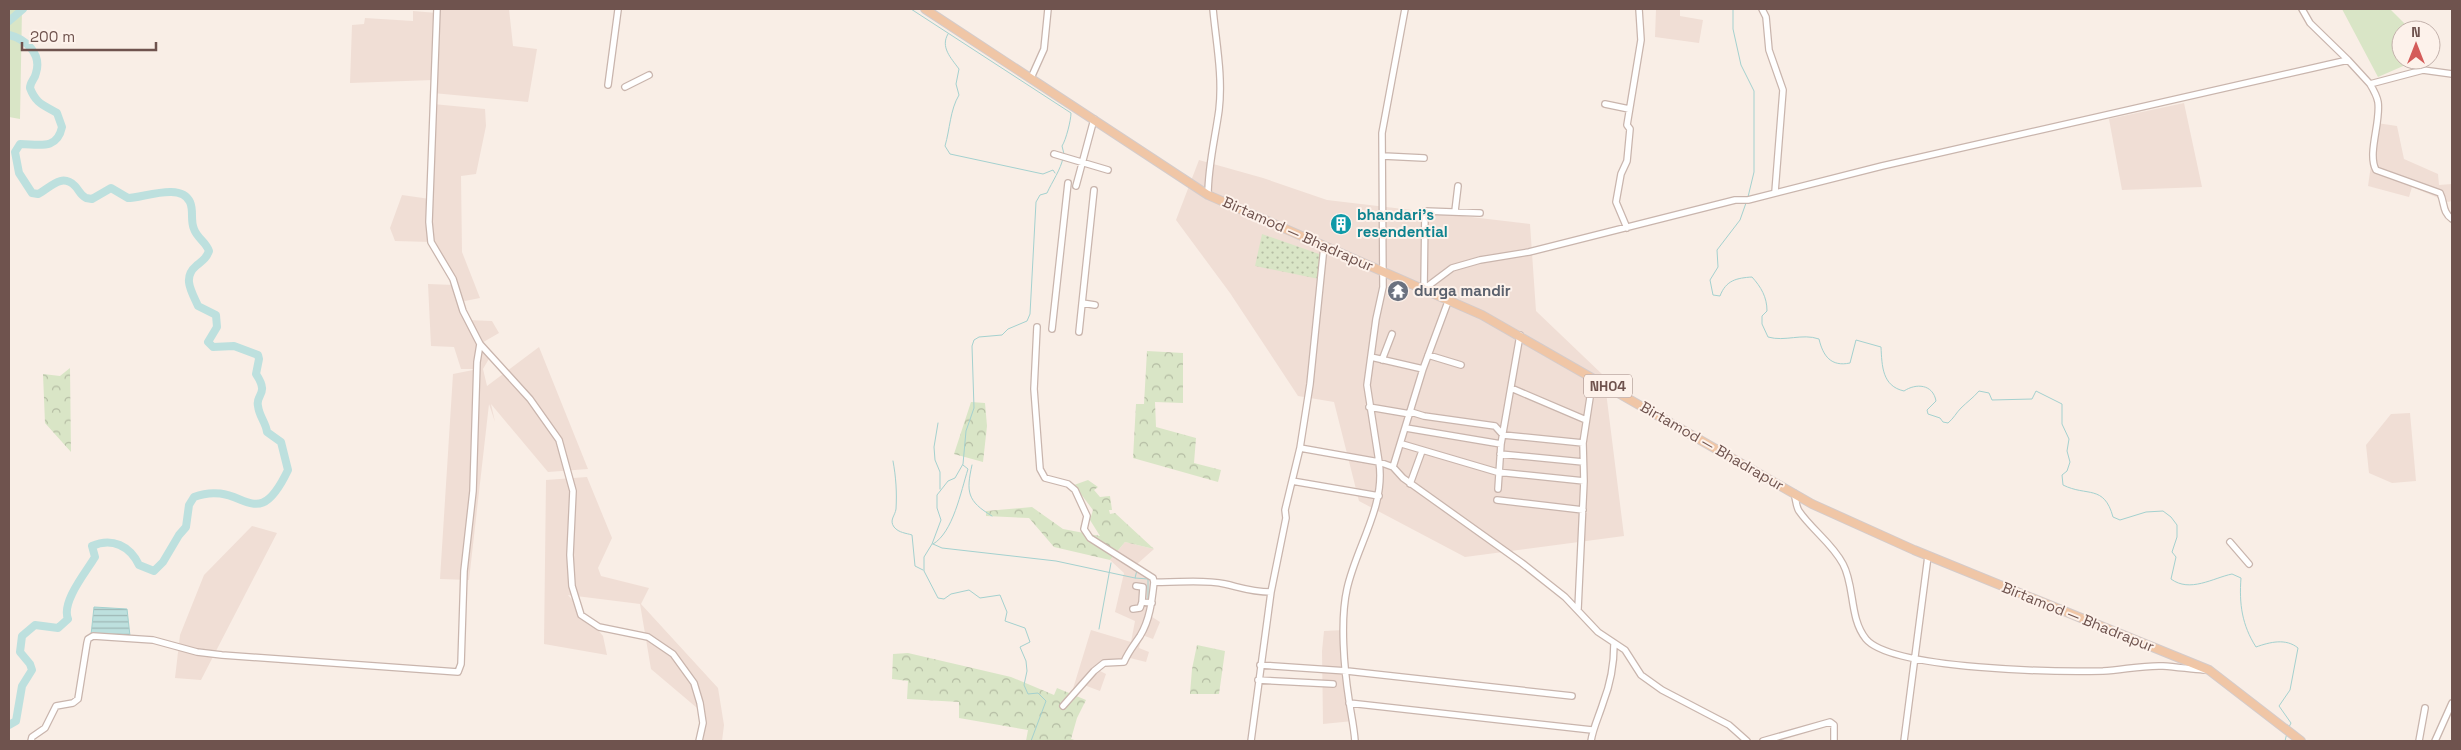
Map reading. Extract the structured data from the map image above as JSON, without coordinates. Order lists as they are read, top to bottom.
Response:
{
  "streets": {
    "main road": ["Birtamod — Bhadrapur", "NH04"]
  },
  "places": {
    "building": ["bhandari's resendential"],
    "temple": ["durga mandir"]
  },
  "scale_bar": "200 m",
  "north": "top"
}
